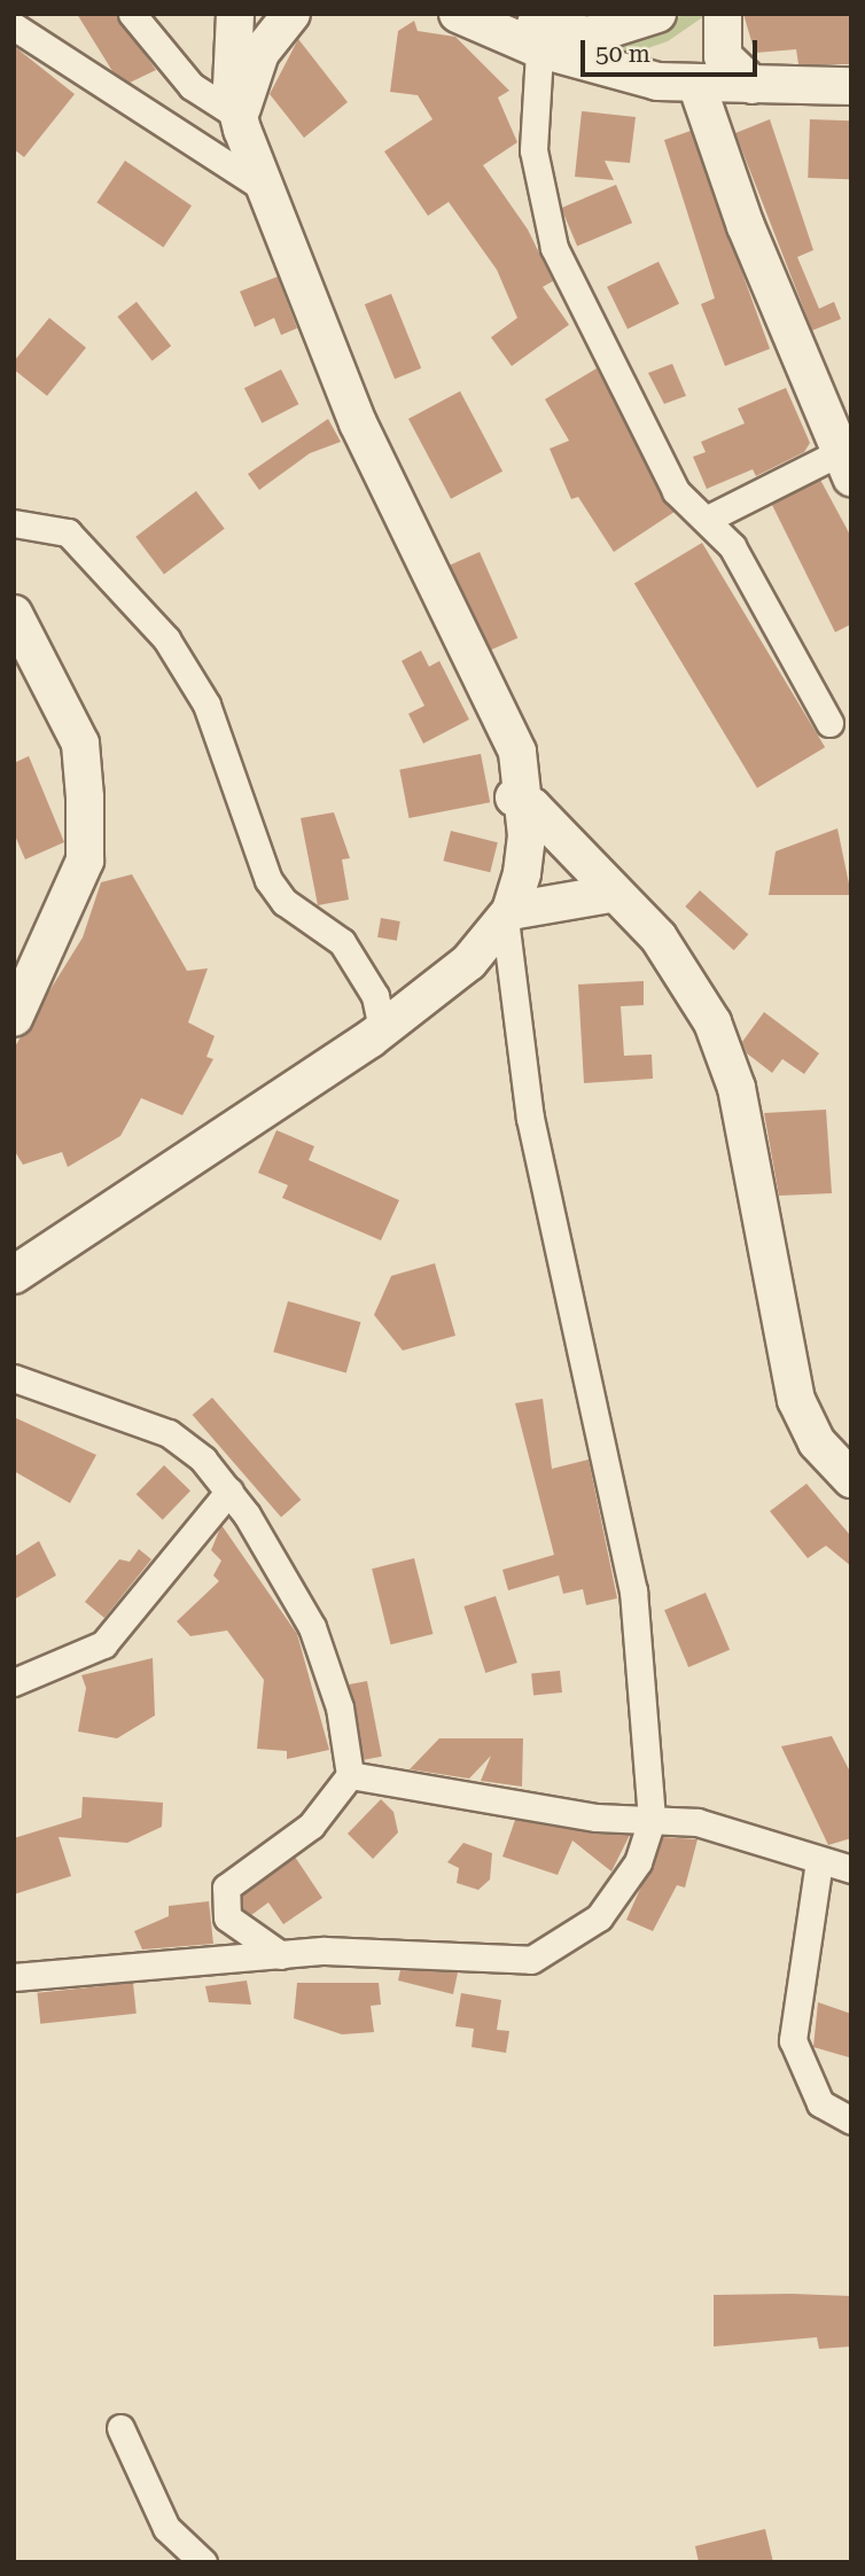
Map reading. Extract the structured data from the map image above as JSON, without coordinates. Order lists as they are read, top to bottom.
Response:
{
  "scale_bar": "50 m"
}
